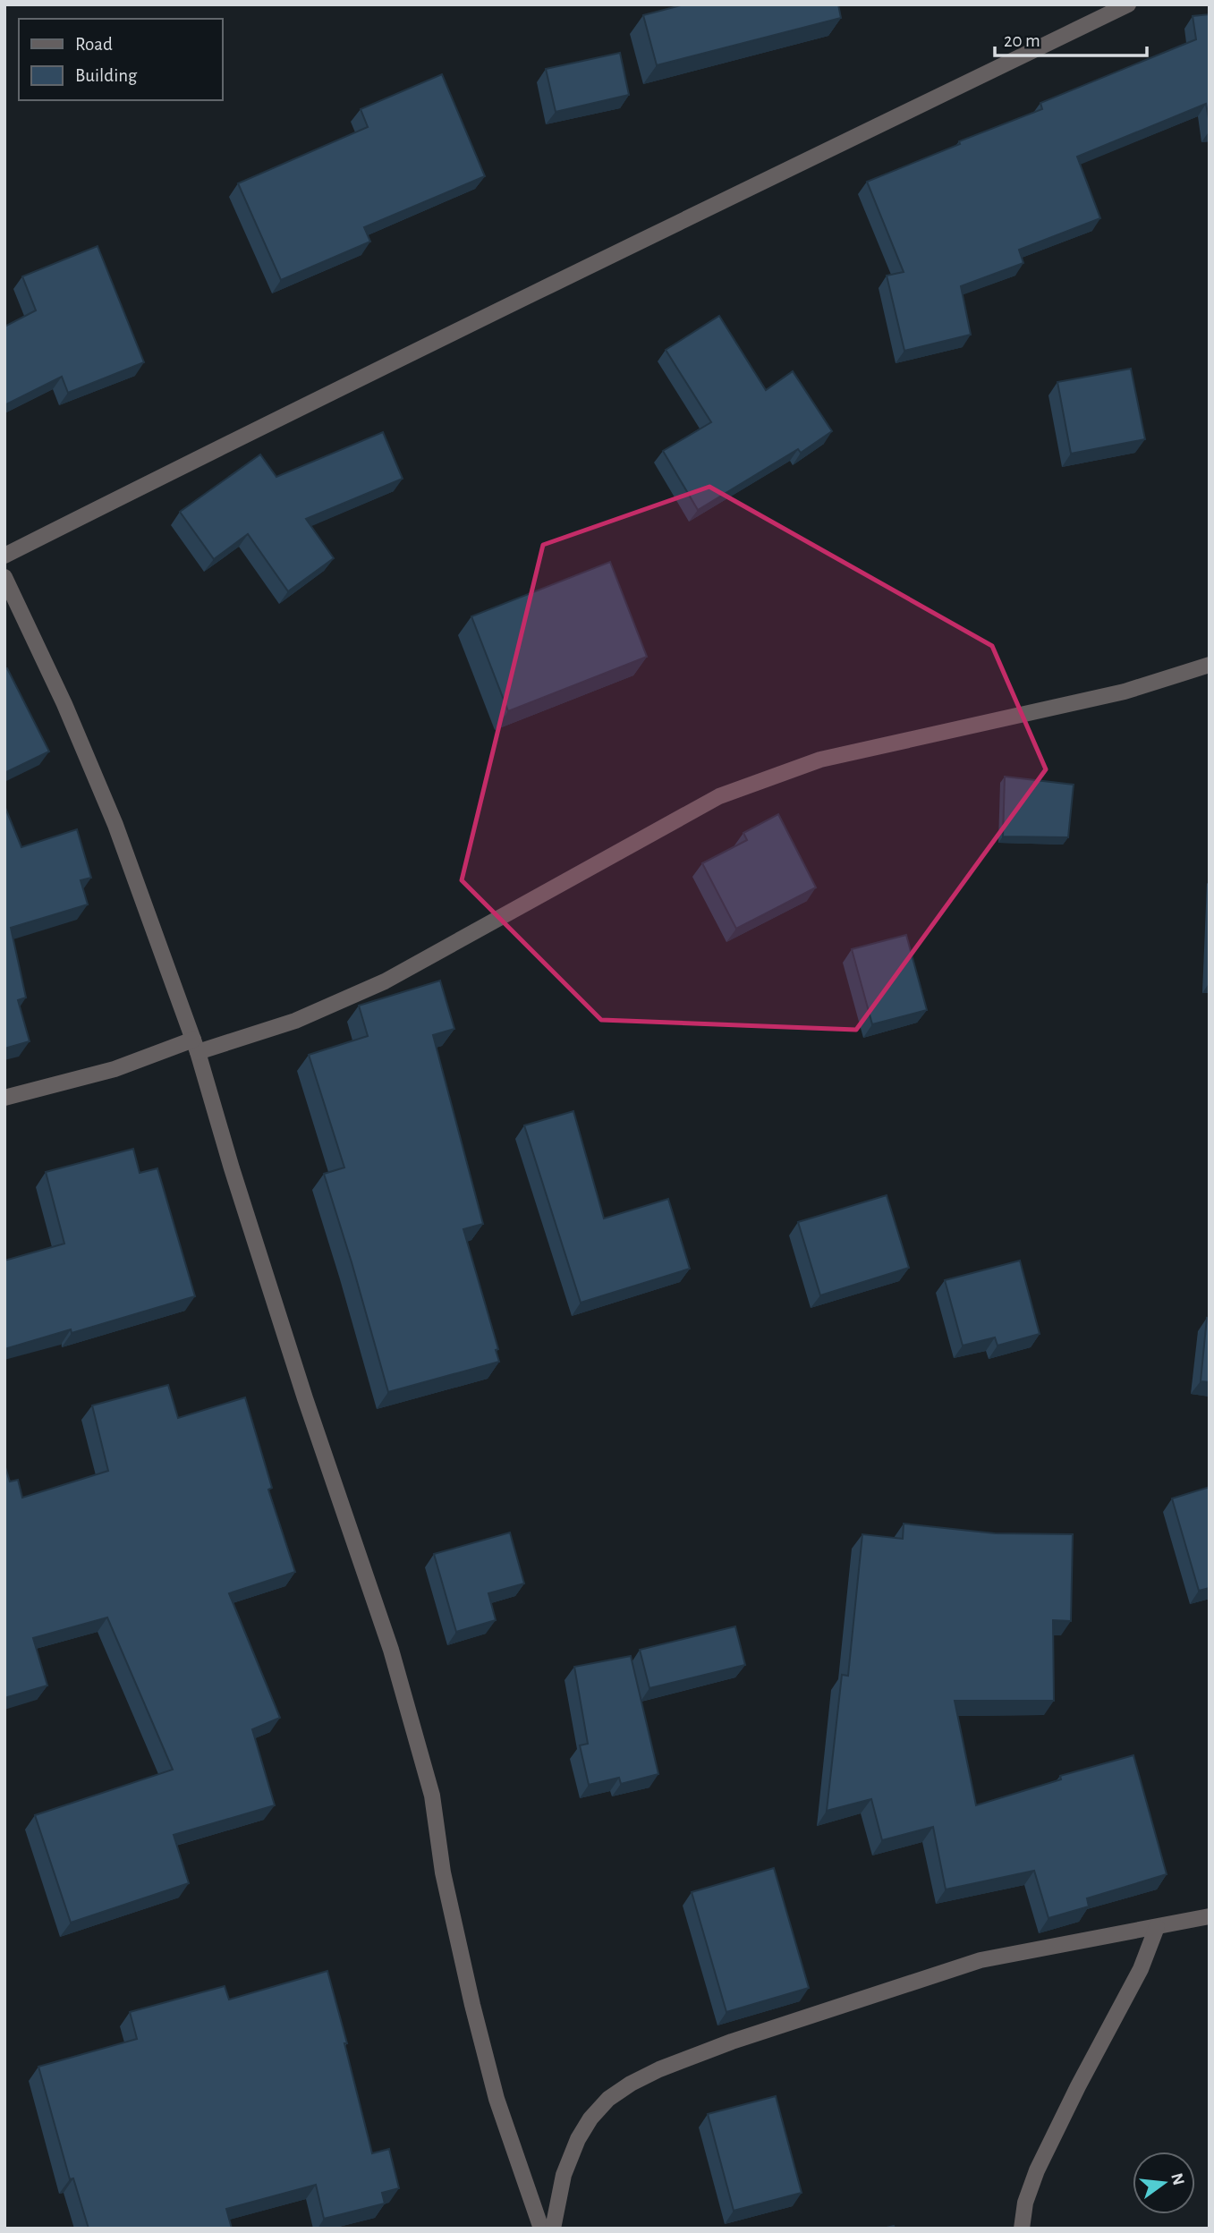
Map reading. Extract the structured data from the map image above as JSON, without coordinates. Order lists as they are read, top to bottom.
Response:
{
  "legend": ["Road", "Building"],
  "scale_bar": "20 m",
  "north": "right"
}
